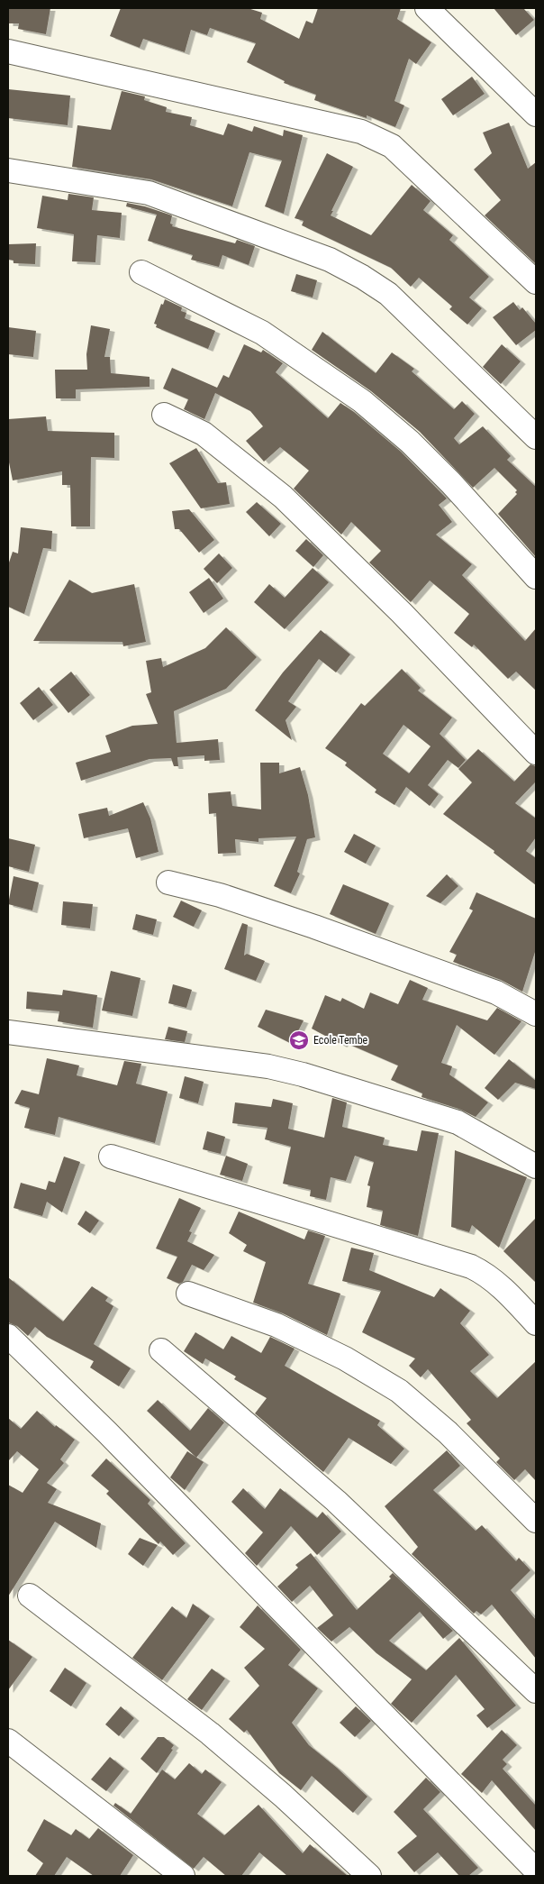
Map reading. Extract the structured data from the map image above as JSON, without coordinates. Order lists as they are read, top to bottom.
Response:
{
  "places": {
    "school or university": ["Ecole Tembe"]
  }
}
